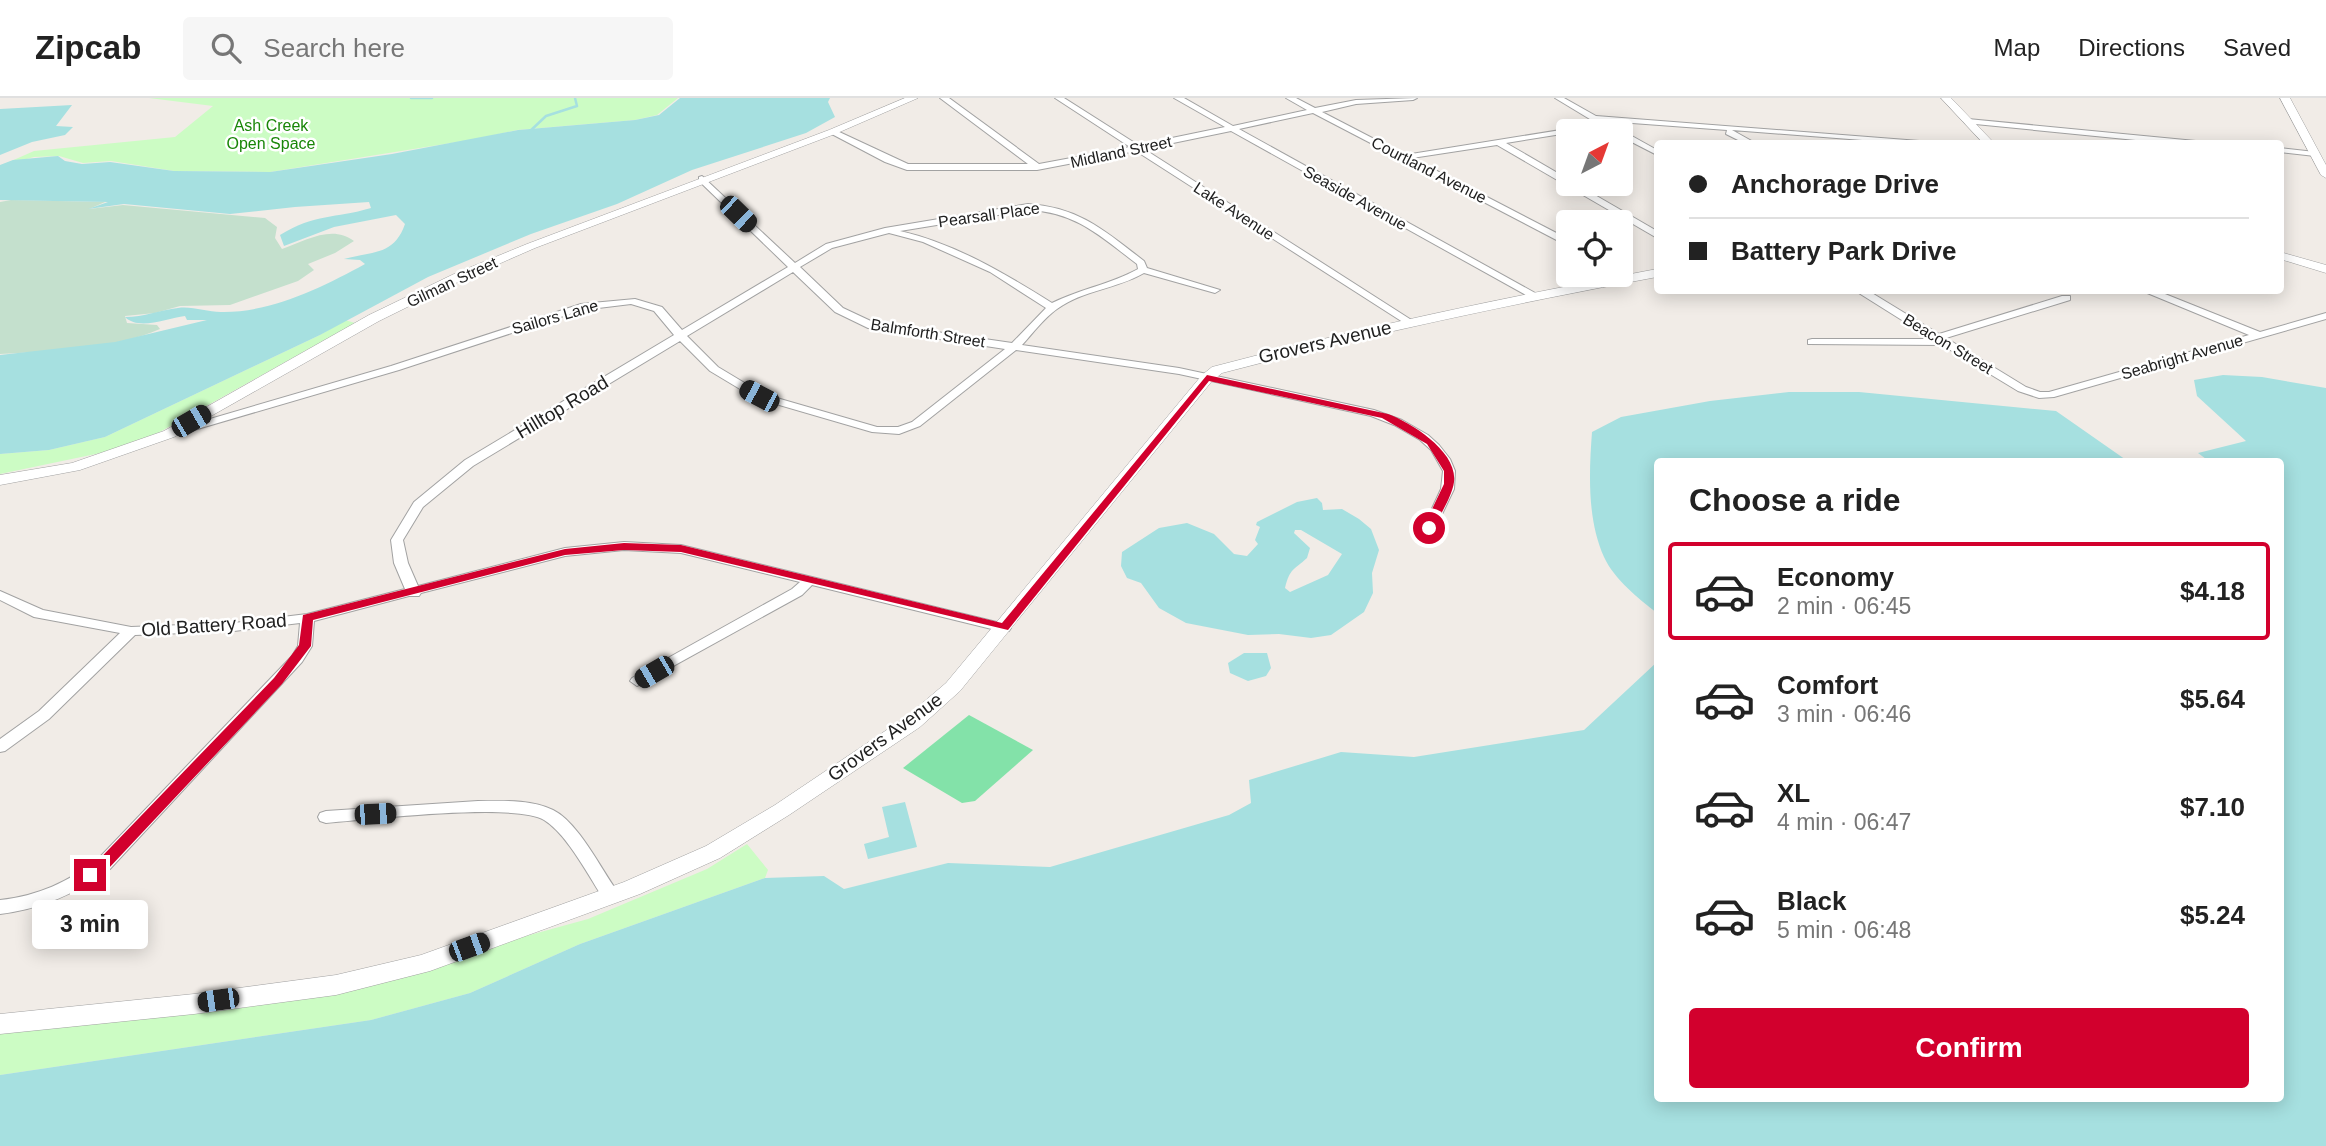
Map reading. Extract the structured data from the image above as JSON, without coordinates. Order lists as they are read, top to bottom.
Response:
{
  "streets": {
    "street": [
      "Midland Street",
      "Courtland Avenue",
      "Seaside Avenue",
      "Lake Avenue",
      "Pearsall Place",
      "Gilman Street",
      "Sailors Lane",
      "Balmforth Street",
      "Grovers Avenue",
      "Beacon Street",
      "Seabright Avenue",
      "Hilltop Road",
      "Old Battery Road"
    ]
  },
  "crossings": [
    ["Midland Street", "Courtland Avenue"],
    ["Midland Street", "Seaside Avenue"],
    ["Midland Street", "Lake Avenue"],
    ["Midland Street", "Gilman Street"],
    ["Seaside Avenue", "Grovers Avenue"],
    ["Lake Avenue", "Grovers Avenue"],
    ["Pearsall Place", "Balmforth Street"],
    ["Pearsall Place", "Hilltop Road"],
    ["Gilman Street", "Sailors Lane"],
    ["Gilman Street", "Balmforth Street"],
    ["Sailors Lane", "Balmforth Street"],
    ["Sailors Lane", "Hilltop Road"],
    ["Balmforth Street", "Grovers Avenue"],
    ["Balmforth Street", "Hilltop Road"],
    ["Grovers Avenue", "Old Battery Road"],
    ["Beacon Street", "Seabright Avenue"],
    ["Hilltop Road", "Old Battery Road"]
  ],
  "parks": ["Ash Creek Open Space"],
  "north": "top right",
  "page": {
    "header": "Zipcab",
    "search": "Search here",
    "nav": ["Map", "Directions", "Saved"],
    "banner": ["Anchorage Drive", "Battery Park Drive"],
    "heading": "Choose a ride",
    "list": [
      {
        "name": "Economy",
        "note": "2 min · 06:45",
        "value": "$4.18"
      },
      {
        "name": "Comfort",
        "note": "3 min · 06:46",
        "value": "$5.64"
      },
      {
        "name": "XL",
        "note": "4 min · 06:47",
        "value": "$7.10"
      },
      {
        "name": "Black",
        "note": "5 min · 06:48",
        "value": "$5.24"
      }
    ],
    "bubble": "3 min",
    "buttons": "Confirm"
  }
}
